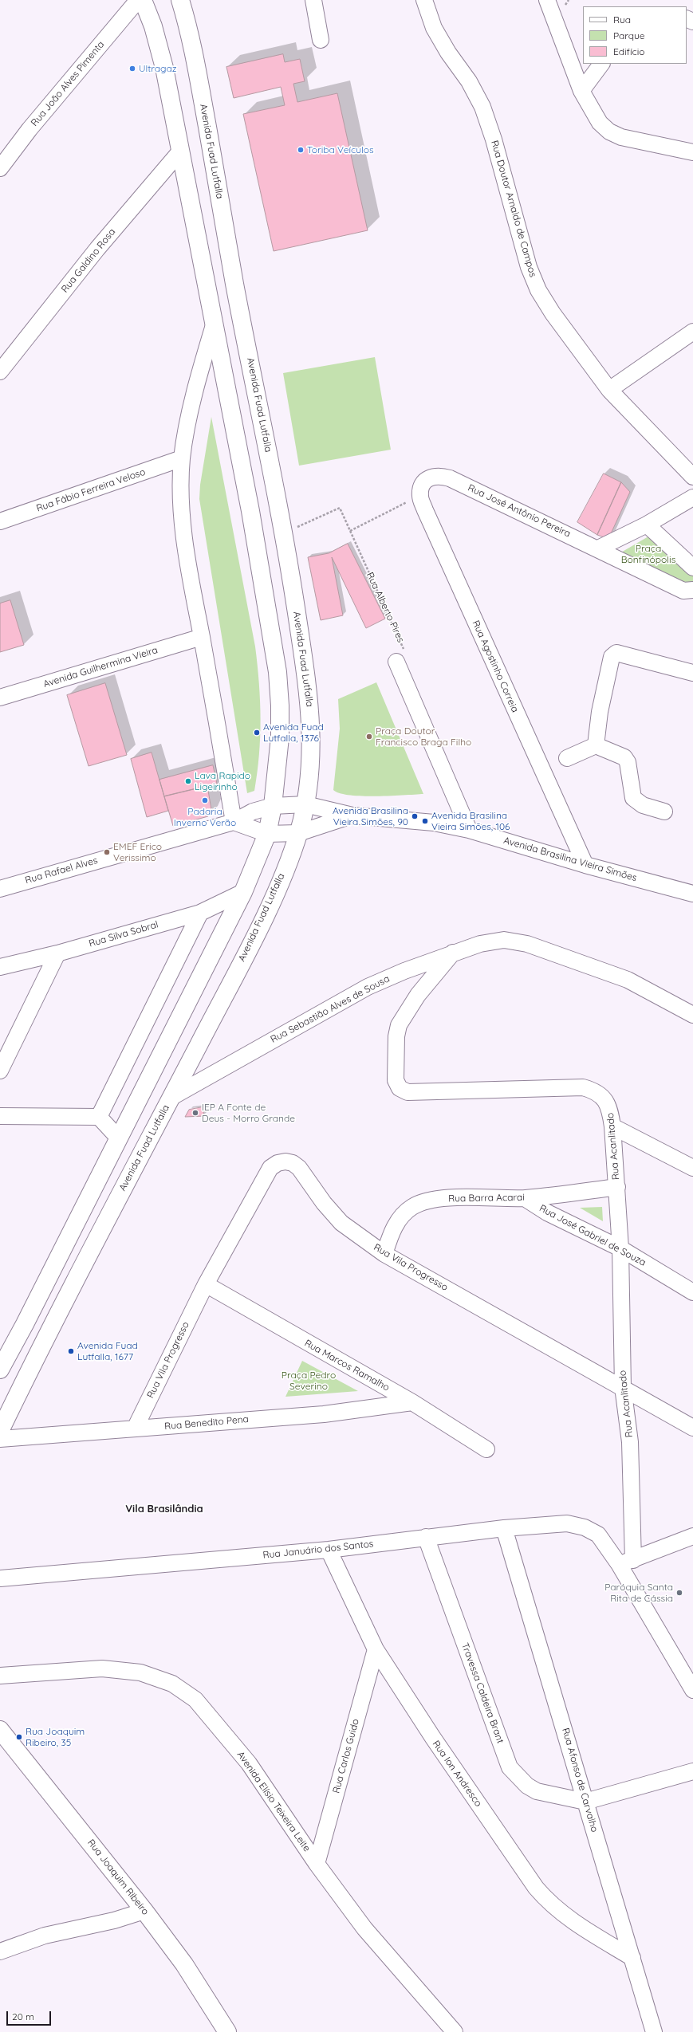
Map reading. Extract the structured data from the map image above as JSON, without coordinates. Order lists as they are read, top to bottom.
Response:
{
  "streets": {
    "main road": ["Avenida Fuad Lutfalla", "Rua Joaquim Ribeiro"],
    "street": [
      "Rua João Alves Pimenta",
      "Rua Doutor Arnaldo de Campos",
      "Rua Galdino Rosa",
      "Rua Fábio Ferreira Veloso",
      "Rua José Antônio Pereira",
      "Rua Agostinho Correia",
      "Avenida Guilhermina Vieira",
      "Avenida Brasilina Vieira Simões",
      "Rua Rafael Alves",
      "Rua Silva Sobral",
      "Rua Sebastião Alves de Sousa",
      "Rua Acanlitado",
      "Rua Barra Acarai",
      "Rua José Gabriel de Souza",
      "Rua Vila Progresso",
      "Rua Marcos Ramalho",
      "Rua Benedito Pena",
      "Rua Januário dos Santos",
      "Travessa Caldeira Brant",
      "Rua Carlos Guido",
      "Rua Ion Andresco",
      "Rua Afonso de Carvalho",
      "Avenida Elísio Teixeira Leite"
    ],
    "path": ["Rua Alberto Pires"]
  },
  "crossings": [
    ["Avenida Fuad Lutfalla", "Rua Alberto Pires"],
    ["Avenida Fuad Lutfalla", "Avenida Brasilina Vieira Simões"],
    ["Avenida Fuad Lutfalla", "Rua Sebastião Alves de Sousa"],
    ["Rua José Antônio Pereira", "Rua Agostinho Correia"],
    ["Rua Agostinho Correia", "Avenida Brasilina Vieira Simões"],
    ["Avenida Brasilina Vieira Simões", "Rua Rafael Alves"],
    ["Rua Sebastião Alves de Sousa", "Rua Acanlitado"],
    ["Rua Acanlitado", "Rua Barra Acarai"],
    ["Rua Acanlitado", "Rua José Gabriel de Souza"],
    ["Rua Acanlitado", "Rua Vila Progresso"],
    ["Rua Barra Acarai", "Rua José Gabriel de Souza"],
    ["Rua Barra Acarai", "Rua Vila Progresso"],
    ["Rua Vila Progresso", "Rua Marcos Ramalho"],
    ["Rua Vila Progresso", "Rua Benedito Pena"],
    ["Rua Marcos Ramalho", "Rua Benedito Pena"],
    ["Rua Januário dos Santos", "Travessa Caldeira Brant"],
    ["Rua Januário dos Santos", "Rua Ion Andresco"],
    ["Rua Januário dos Santos", "Rua Afonso de Carvalho"],
    ["Travessa Caldeira Brant", "Rua Afonso de Carvalho"],
    ["Rua Carlos Guido", "Rua Ion Andresco"],
    ["Rua Carlos Guido", "Avenida Elísio Teixeira Leite"],
    ["Rua Ion Andresco", "Rua Afonso de Carvalho"]
  ],
  "districts": ["Vila Brasilândia"],
  "parks": ["Praça Bonfinópolis", "Praça Pedro Severino"],
  "places": [
    "Ultragaz",
    "Toriba Veículos",
    "Avenida Fuad Lutfalla, 1376",
    "Praça Doutor Francisco Braga Filho",
    "Lava Rapido Ligeirinho",
    "Padaria Inverno Verão",
    "Avenida Brasilina Vieira Simões, 90",
    "Avenida Brasilina Vieira Simões, 106",
    "EMEF Erico Verissimo",
    "IEP A Fonte de Deus - Morro Grande",
    "Avenida Fuad Lutfalla, 1677",
    "Paróquia Santa Rita de Cássia",
    "Rua Joaquim Ribeiro, 35"
  ],
  "legend": ["Rua", "Parque", "Edifício"],
  "scale_bar": "20 m"
}
